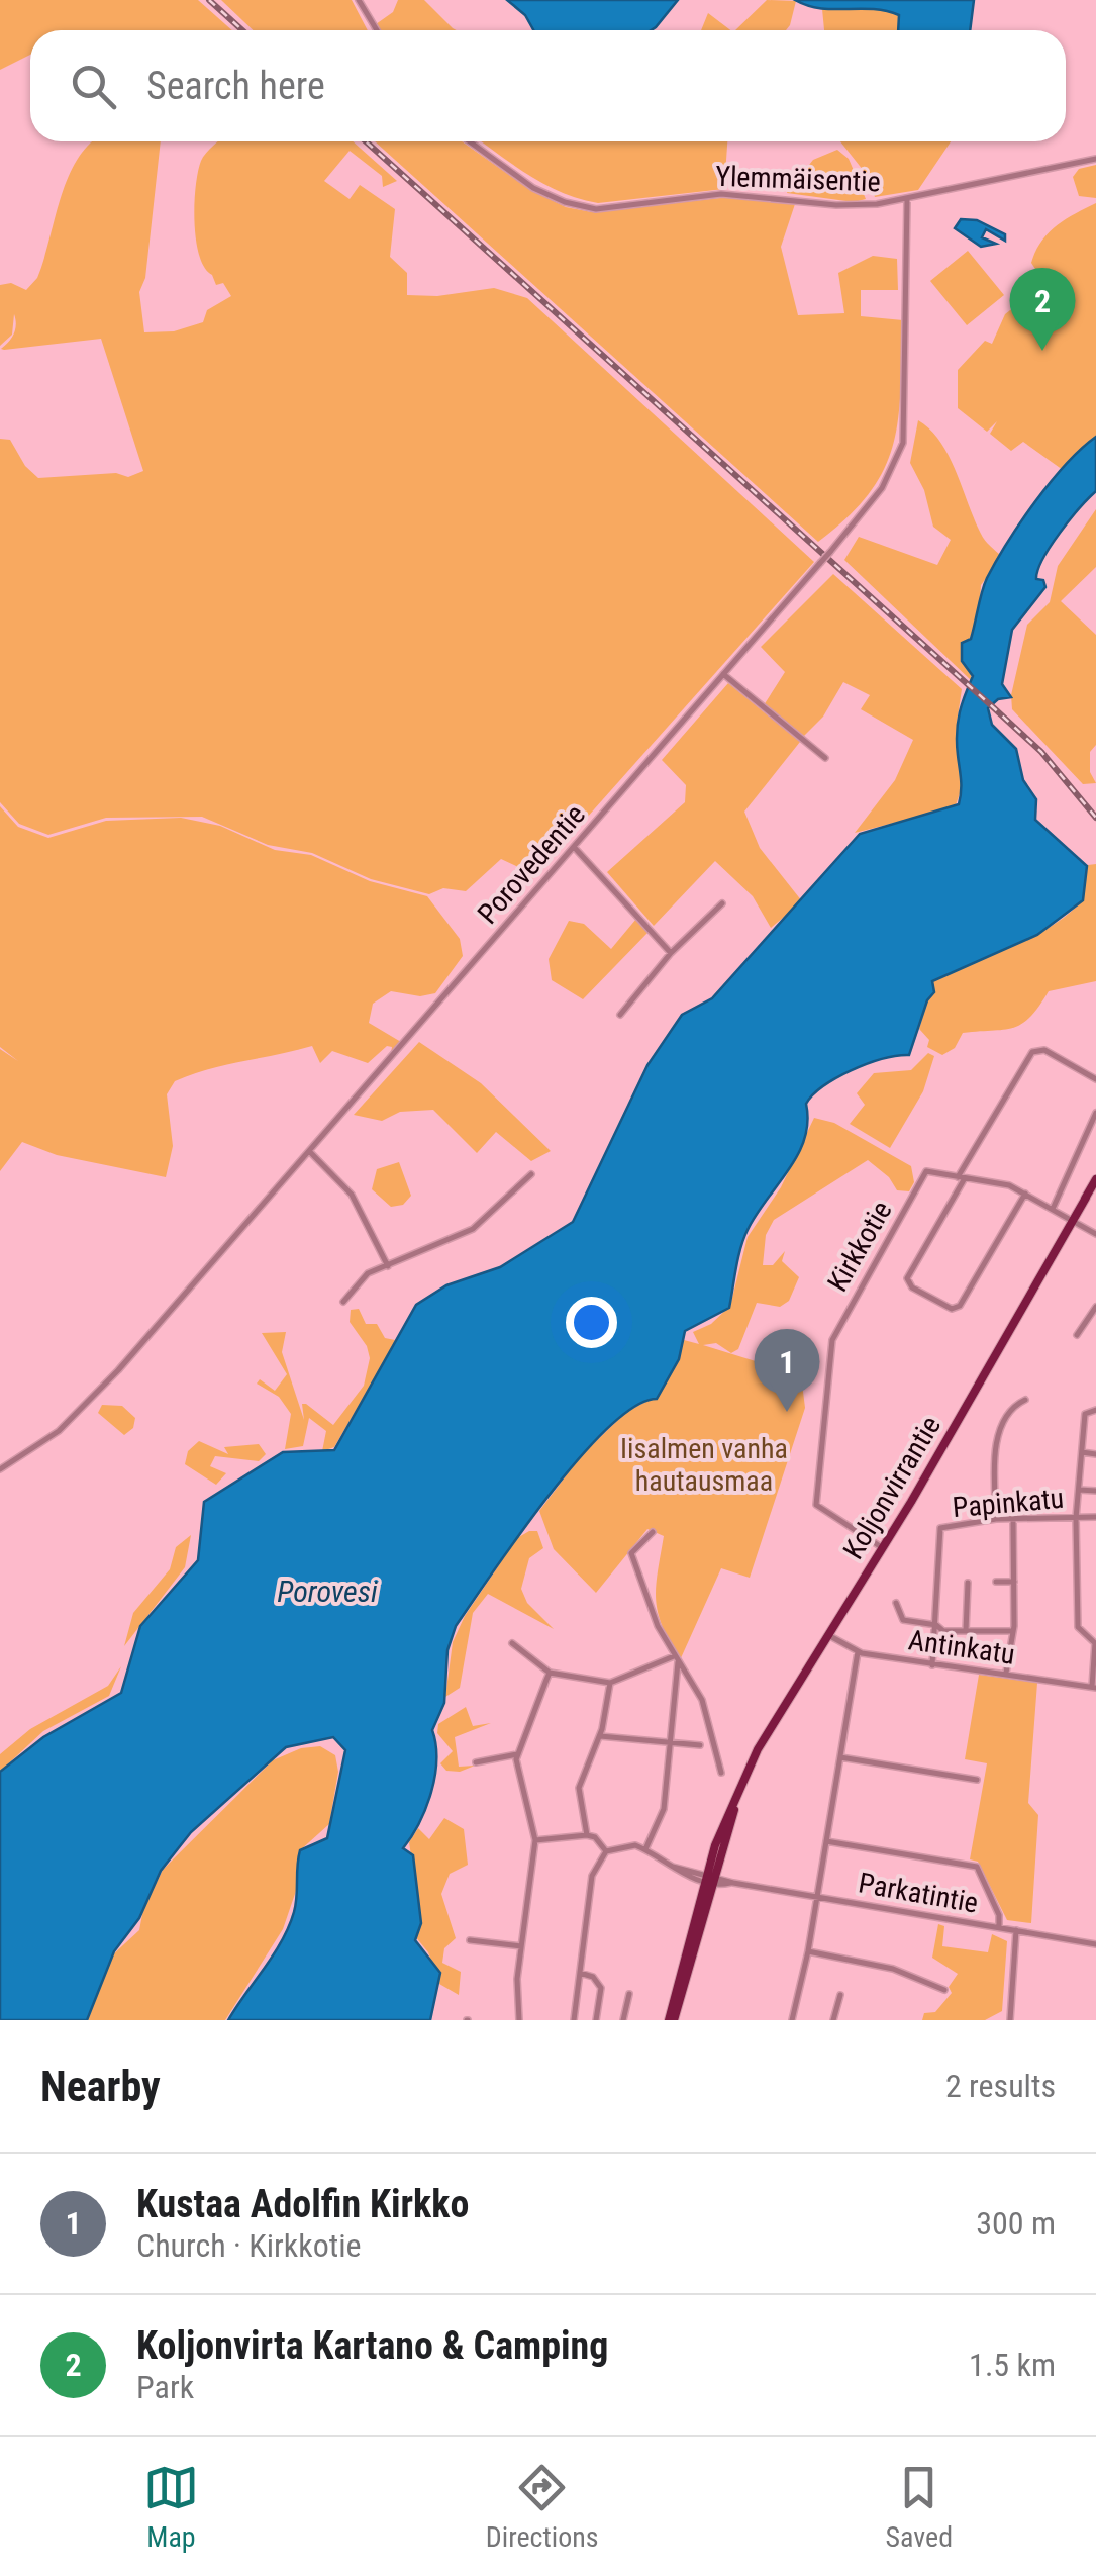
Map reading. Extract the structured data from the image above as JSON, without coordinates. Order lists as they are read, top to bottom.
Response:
{
  "streets": {
    "main road": ["Koljonvirrantie"],
    "street": [
      "Ylemmäisentie",
      "Porovedentie",
      "Kirkkotie",
      "Papinkatu",
      "Antinkatu",
      "Parkatintie"
    ]
  },
  "crossings": [
    ["Ylemmäisentie", "Porovedentie"],
    ["Kirkkotie", "Koljonvirrantie"],
    ["Koljonvirrantie", "Antinkatu"],
    ["Koljonvirrantie", "Parkatintie"],
    ["Papinkatu", "Antinkatu"]
  ],
  "water": ["Porovesi"],
  "parks": ["Iisalmen vanha hautausmaa"],
  "page": {
    "search": "Search here",
    "pins": ["2", "1"],
    "heading": ["Nearby", "2 results"],
    "list": [
      {
        "mark": "1",
        "name": "Kustaa Adolfin Kirkko",
        "note": "Church · Kirkkotie",
        "value": "300 m"
      },
      {
        "mark": "2",
        "name": "Koljonvirta Kartano & Camping",
        "note": "Park",
        "value": "1.5 km"
      }
    ],
    "nav": ["Map", "Directions", "Saved"]
  }
}
